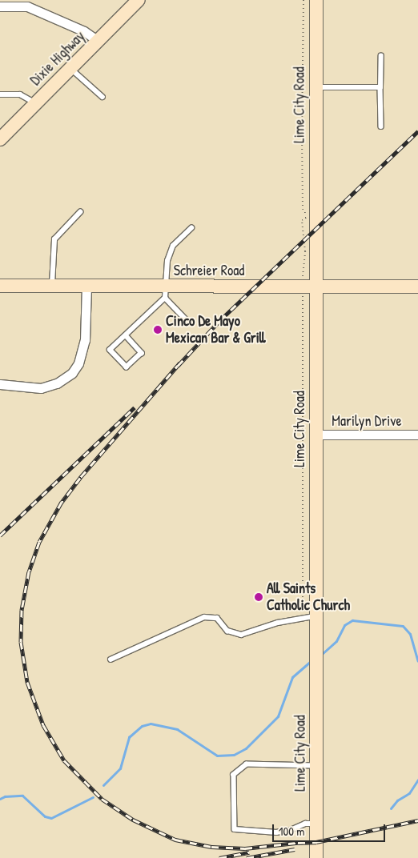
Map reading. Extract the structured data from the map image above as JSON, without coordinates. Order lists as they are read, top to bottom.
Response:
{
  "streets": {
    "street": [
      "Dixie Highway",
      "Lime City Road",
      "Schreier Road",
      "Marilyn Drive"
    ]
  },
  "crossings": [
    ["Lime City Road", "Schreier Road"],
    ["Lime City Road", "Marilyn Drive"]
  ],
  "places": ["Cinco De Mayo Mexican Bar & Grill", "All Saints Catholic Church"],
  "scale_bar": "100 m"
}
